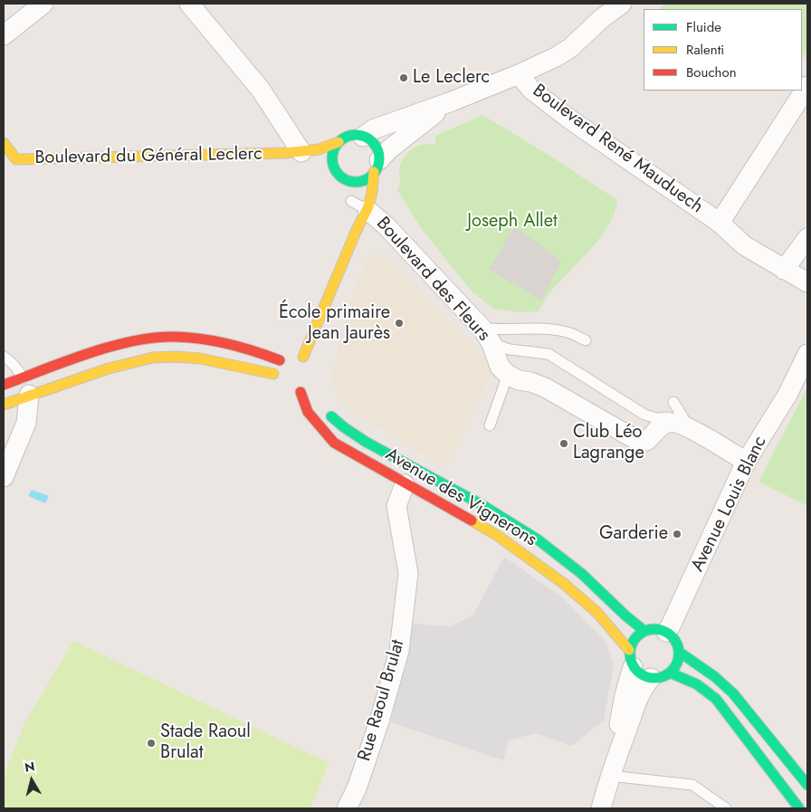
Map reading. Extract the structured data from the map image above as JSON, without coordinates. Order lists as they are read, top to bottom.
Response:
{
  "streets": {
    "main road": ["Boulevard du Général Leclerc", "Avenue des Vignerons"],
    "street": [
      "Boulevard René Mauduech",
      "Boulevard des Fleurs",
      "Avenue Louis Blanc",
      "Rue Raoul Brulat"
    ]
  },
  "crossings": [
    ["Avenue des Vignerons", "Avenue Louis Blanc"],
    ["Avenue des Vignerons", "Rue Raoul Brulat"]
  ],
  "parks": ["Joseph Allet"],
  "places": [
    "Le Leclerc",
    "École primaire Jean Jaurès",
    "Club Léo Lagrange",
    "Garderie",
    "Stade Raoul Brulat"
  ],
  "legend": ["Fluide", "Ralenti", "Bouchon"],
  "north": "top"
}
